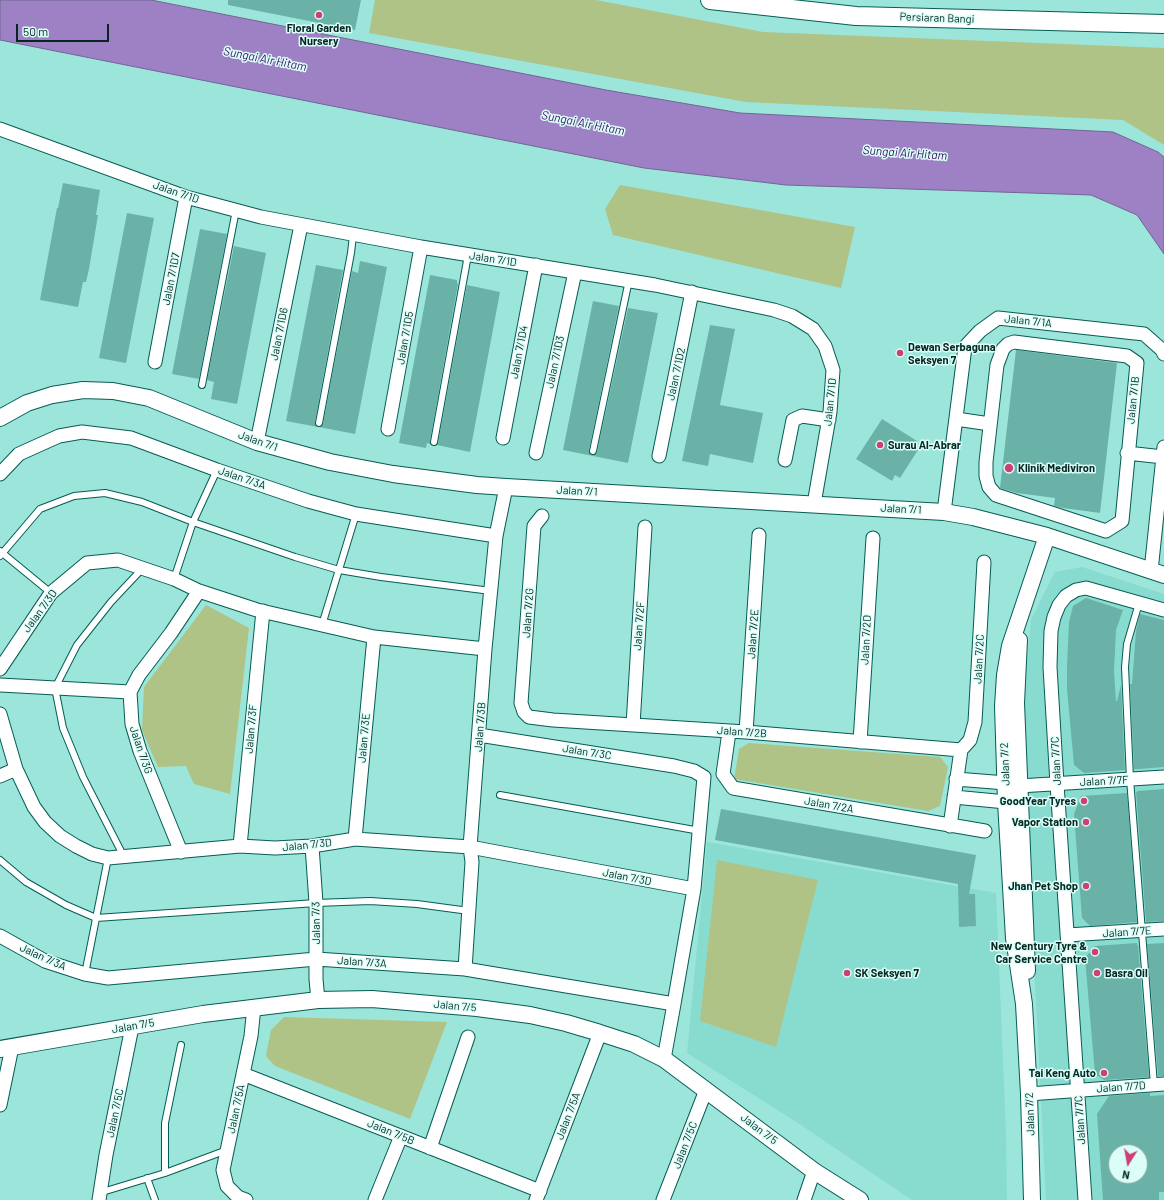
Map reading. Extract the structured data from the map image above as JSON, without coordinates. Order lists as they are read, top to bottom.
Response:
{
  "streets": {
    "main road": ["Persiaran Bangi"],
    "street": [
      "Jalan 7/1D",
      "Jalan 7/1D7",
      "Jalan 7/1A",
      "Jalan 7/1D6",
      "Jalan 7/1D5",
      "Jalan 7/1D4",
      "Jalan 7/1D3",
      "Jalan 7/1D2",
      "Jalan 7/1B",
      "Jalan 7/1",
      "Jalan 7/3A",
      "Jalan 7/3D",
      "Jalan 7/2G",
      "Jalan 7/2F",
      "Jalan 7/2E",
      "Jalan 7/2D",
      "Jalan 7/2C",
      "Jalan 7/3B",
      "Jalan 7/3F",
      "Jalan 7/2B",
      "Jalan 7/3E",
      "Jalan 7/3G",
      "Jalan 7/3C",
      "Jalan 7/7C",
      "Jalan 7/2",
      "Jalan 7/7F",
      "Jalan 7/2A",
      "Jalan 7/3",
      "Jalan 7/7E",
      "Jalan 7/5",
      "Jalan 7/7D",
      "Jalan 7/5A",
      "Jalan 7/5C",
      "Jalan 7/5B"
    ]
  },
  "crossings": [
    ["Jalan 7/1D", "Jalan 7/1D7"],
    ["Jalan 7/1D", "Jalan 7/1D6"],
    ["Jalan 7/1D", "Jalan 7/1D5"],
    ["Jalan 7/1D", "Jalan 7/1D4"],
    ["Jalan 7/1D", "Jalan 7/1D3"],
    ["Jalan 7/1D", "Jalan 7/1D2"],
    ["Jalan 7/1D", "Jalan 7/1"],
    ["Jalan 7/1A", "Jalan 7/1"],
    ["Jalan 7/1D6", "Jalan 7/1"],
    ["Jalan 7/1", "Jalan 7/3B"],
    ["Jalan 7/1", "Jalan 7/2"],
    ["Jalan 7/3A", "Jalan 7/3B"],
    ["Jalan 7/3A", "Jalan 7/3"],
    ["Jalan 7/3D", "Jalan 7/3B"],
    ["Jalan 7/3D", "Jalan 7/3F"],
    ["Jalan 7/3D", "Jalan 7/3E"],
    ["Jalan 7/3D", "Jalan 7/3G"],
    ["Jalan 7/3D", "Jalan 7/3"],
    ["Jalan 7/2G", "Jalan 7/2B"],
    ["Jalan 7/2F", "Jalan 7/2B"],
    ["Jalan 7/2E", "Jalan 7/2B"],
    ["Jalan 7/2D", "Jalan 7/2B"],
    ["Jalan 7/2C", "Jalan 7/2B"],
    ["Jalan 7/3B", "Jalan 7/3C"],
    ["Jalan 7/2B", "Jalan 7/2A"],
    ["Jalan 7/7C", "Jalan 7/7F"],
    ["Jalan 7/7C", "Jalan 7/7E"],
    ["Jalan 7/7C", "Jalan 7/7D"],
    ["Jalan 7/2", "Jalan 7/7F"],
    ["Jalan 7/2", "Jalan 7/7D"],
    ["Jalan 7/3", "Jalan 7/5"],
    ["Jalan 7/5", "Jalan 7/5A"],
    ["Jalan 7/5", "Jalan 7/5C"],
    ["Jalan 7/5A", "Jalan 7/5B"]
  ],
  "water": ["Sungai Air Hitam"],
  "places": [
    "Floral Garden Nursery",
    "Dewan Serbaguna Seksyen 7",
    "Surau Al-Abrar",
    "Klinik Mediviron",
    "GoodYear Tyres",
    "Vapor Station",
    "Jhan Pet Shop",
    "New Century Tyre & Car Service Centre",
    "SK Seksyen 7",
    "Basra Oil",
    "Tai Keng Auto"
  ],
  "scale_bar": "50 m",
  "north": "bottom"
}
